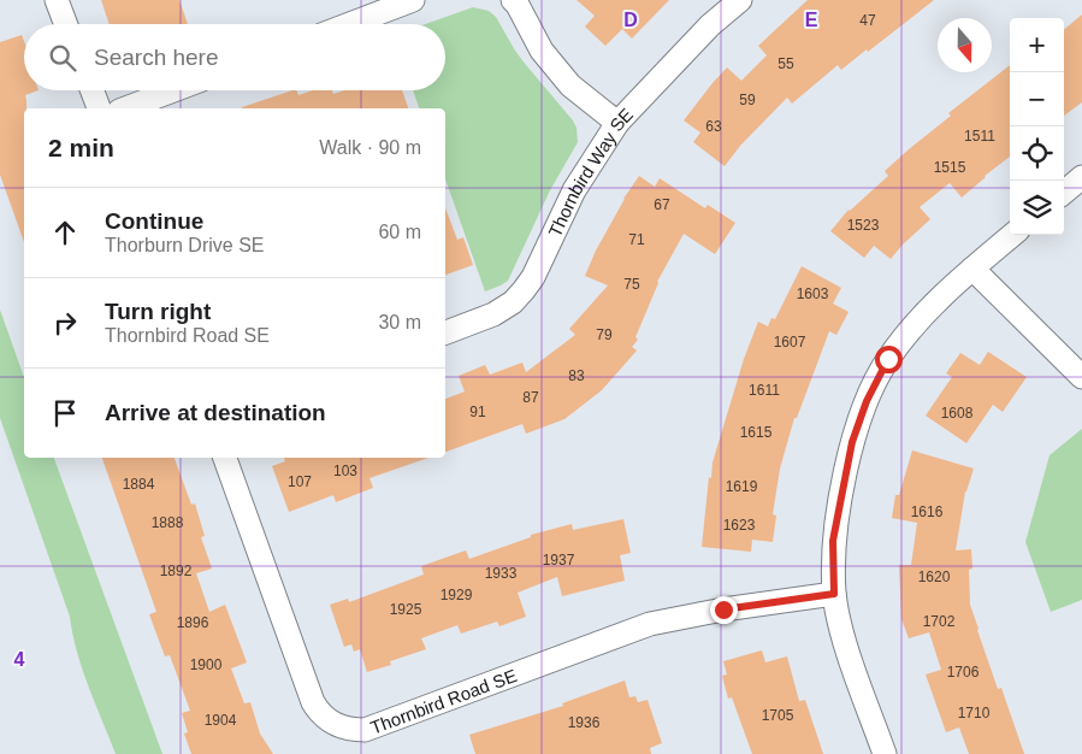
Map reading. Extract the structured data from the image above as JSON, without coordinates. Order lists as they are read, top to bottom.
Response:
{
  "streets": {
    "street": ["Thornbird Way SE", "Thornbird Road SE"]
  },
  "house_numbers": [
    "47",
    "55",
    "59",
    "63",
    "1511",
    "1515",
    "67",
    "1523",
    "71",
    "75",
    "1603",
    "79",
    "1607",
    "83",
    "1611",
    "87",
    "91",
    "1608",
    "1615",
    "103",
    "107",
    "1884",
    "1619",
    "1616",
    "1888",
    "1623",
    "1937",
    "1892",
    "1933",
    "1620",
    "1929",
    "1925",
    "1702",
    "1896",
    "1900",
    "1706",
    "1710",
    "1705",
    "1904",
    "1936"
  ],
  "north": "bottom",
  "page": {
    "map_buttons": ["+", "−"],
    "search": "Search here",
    "heading": ["2 min", "Walk · 90 m"],
    "list": [
      ["Continue", "Thorburn Drive SE", "60 m"],
      ["Turn right", "Thornbird Road SE", "30 m"],
      "Arrive at destination"
    ]
  },
  "grid": {
    "columns": ["D", "E"],
    "rows": ["4"]
  }
}
